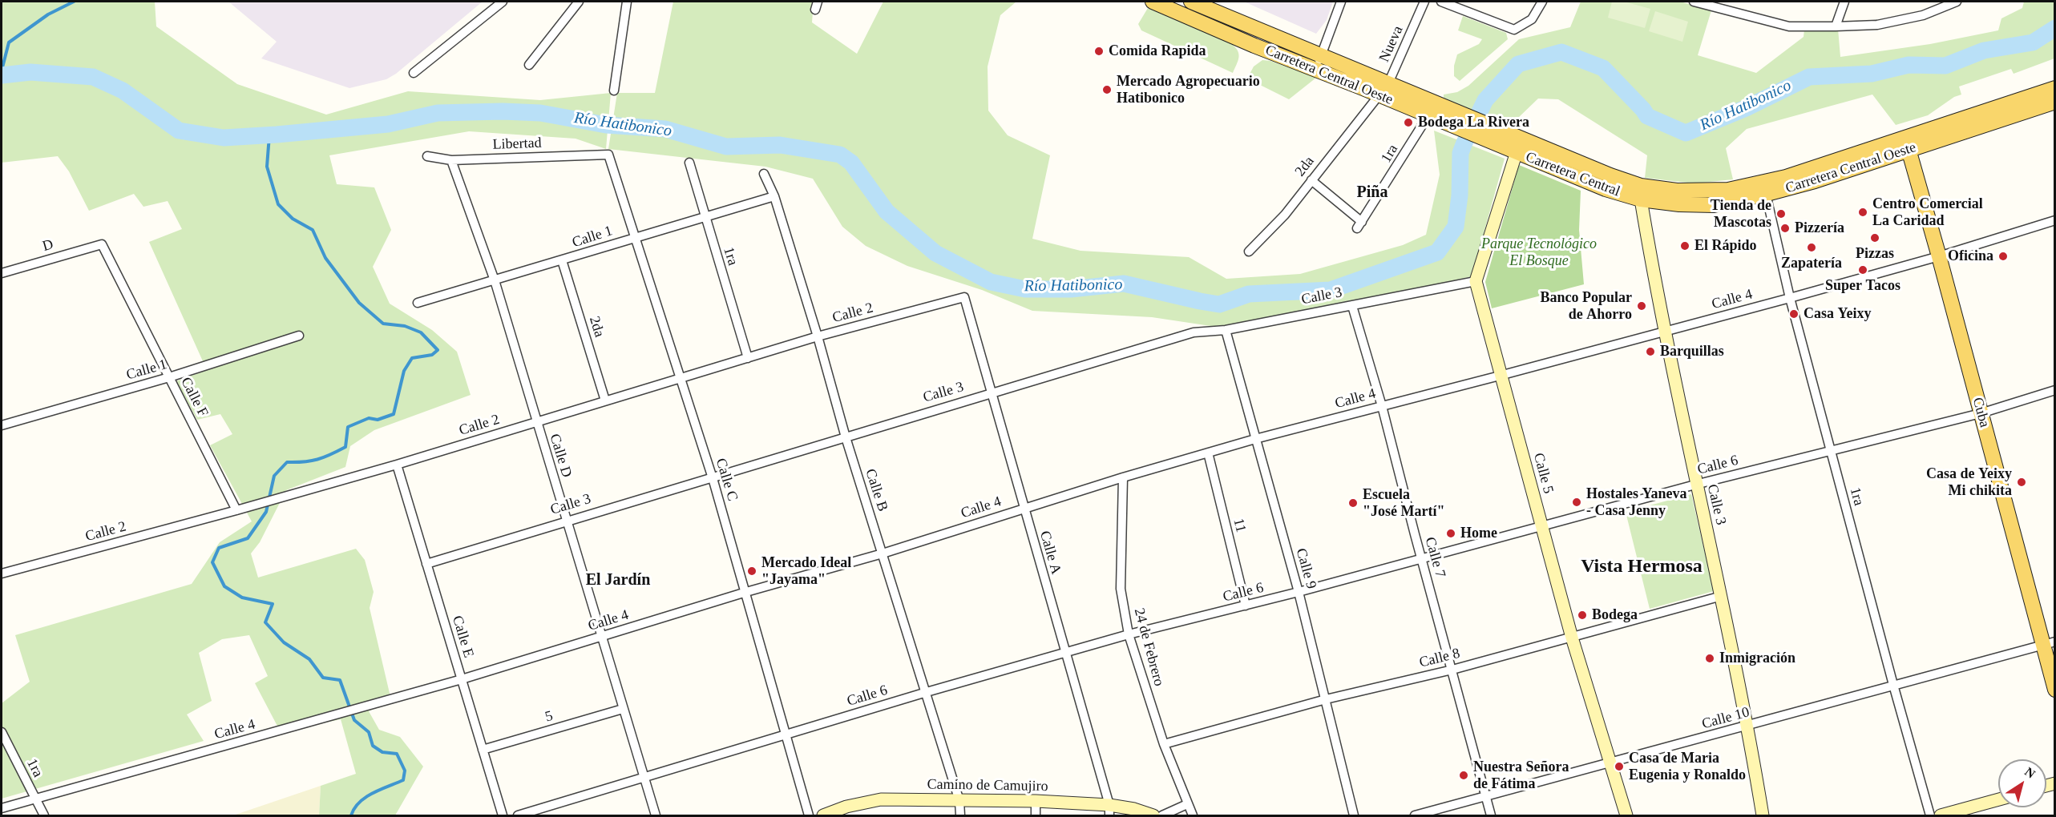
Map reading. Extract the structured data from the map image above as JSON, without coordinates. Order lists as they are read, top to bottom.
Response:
{
  "streets": {
    "main road": [
      "Carretera Central Oeste",
      "Carretera Central",
      "Calle 3",
      "Cuba",
      "Calle 5",
      "Camino de Camujiro"
    ],
    "street": [
      "Nueva",
      "Libertad",
      "1ra",
      "2da",
      "Calle 1",
      "D",
      "Calle 4",
      "Calle 2",
      "Calle F",
      "Calle D",
      "Calle 6",
      "Calle C",
      "Calle B",
      "11",
      "Calle A",
      "Calle 7",
      "Calle 9",
      "Calle E",
      "24 de Febrero",
      "Calle 8",
      "5",
      "Calle 10"
    ]
  },
  "crossings": [
    ["Nueva", "Carretera Central Oeste"],
    ["Nueva", "2da"],
    ["Carretera Central Oeste", "1ra"],
    ["Carretera Central Oeste", "2da"],
    ["Carretera Central Oeste", "Carretera Central"],
    ["Carretera Central Oeste", "Calle 3"],
    ["Carretera Central Oeste", "Cuba"],
    ["Libertad", "Calle D"],
    ["Libertad", "Calle C"],
    ["1ra", "2da"],
    ["1ra", "Calle 1"],
    ["1ra", "Calle 4"],
    ["1ra", "Calle 2"],
    ["1ra", "Calle 6"],
    ["1ra", "Calle 10"],
    ["2da", "Calle 1"],
    ["2da", "Calle 2"],
    ["Carretera Central", "Calle 3"],
    ["Calle 1", "Calle F"],
    ["Calle 1", "Calle D"],
    ["Calle 1", "Calle C"],
    ["Calle 1", "Calle B"],
    ["D", "Calle F"],
    ["Calle 3", "Calle 4"],
    ["Calle 3", "Calle D"],
    ["Calle 3", "Calle 6"],
    ["Calle 3", "Calle 5"],
    ["Calle 3", "Calle C"],
    ["Calle 3", "Calle B"],
    ["Calle 3", "Calle A"],
    ["Calle 3", "Calle 7"],
    ["Calle 3", "Calle 9"],
    ["Calle 3", "Calle E"],
    ["Calle 3", "Calle 8"],
    ["Calle 3", "Calle 10"],
    ["Calle 4", "Cuba"],
    ["Calle 4", "Calle D"],
    ["Calle 4", "Calle 5"],
    ["Calle 4", "Calle C"],
    ["Calle 4", "Calle B"],
    ["Calle 4", "11"],
    ["Calle 4", "Calle A"],
    ["Calle 4", "Calle 7"],
    ["Calle 4", "Calle 9"],
    ["Calle 4", "Calle E"],
    ["Calle 4", "24 de Febrero"],
    ["Calle 2", "Calle F"],
    ["Calle 2", "Calle D"],
    ["Calle 2", "Calle C"],
    ["Calle 2", "Calle B"],
    ["Calle 2", "Calle A"],
    ["Calle 2", "Calle E"],
    ["Cuba", "Calle 6"],
    ["Cuba", "Calle 10"],
    ["Calle D", "Calle 6"],
    ["Calle D", "5"],
    ["Calle 6", "Calle 5"],
    ["Calle 6", "Calle C"],
    ["Calle 6", "Calle B"],
    ["Calle 6", "11"],
    ["Calle 6", "Calle A"],
    ["Calle 6", "Calle 7"],
    ["Calle 6", "Calle 9"],
    ["Calle 6", "24 de Febrero"],
    ["Calle 5", "Calle 8"],
    ["Calle 5", "Calle 10"],
    ["Calle B", "Camino de Camujiro"],
    ["Calle A", "Camino de Camujiro"],
    ["Calle 7", "Calle 8"],
    ["Calle 7", "Calle 10"],
    ["Calle 9", "Calle 8"],
    ["Calle E", "5"],
    ["24 de Febrero", "Calle 8"]
  ],
  "districts": ["Piña", "Vista Hermosa", "El Jardín"],
  "water": ["Río Hatibonico"],
  "parks": ["Parque Tecnológico El Bosque"],
  "places": [
    "Comida Rapida",
    "Mercado Agropecuario Hatibonico",
    "Bodega La Rivera",
    "Centro Comercial La Caridad",
    "Tienda de Mascotas",
    "Pizzería",
    "Pizzas",
    "El Rápido",
    "Zapatería",
    "Oficina",
    "Super Tacos",
    "Banco Popular de Ahorro",
    "Casa Yeixy",
    "Barquillas",
    "Casa de Yeixy Mi chikita",
    "Hostales Yaneva - Casa Jenny",
    "Escuela \"José Martí\"",
    "Home",
    "Mercado Ideal \"Jayama\"",
    "Bodega",
    "Inmigración",
    "Casa de Maria Eugenia y Ronaldo",
    "Nuestra Señora de Fátima"
  ],
  "north": "top right"
}
